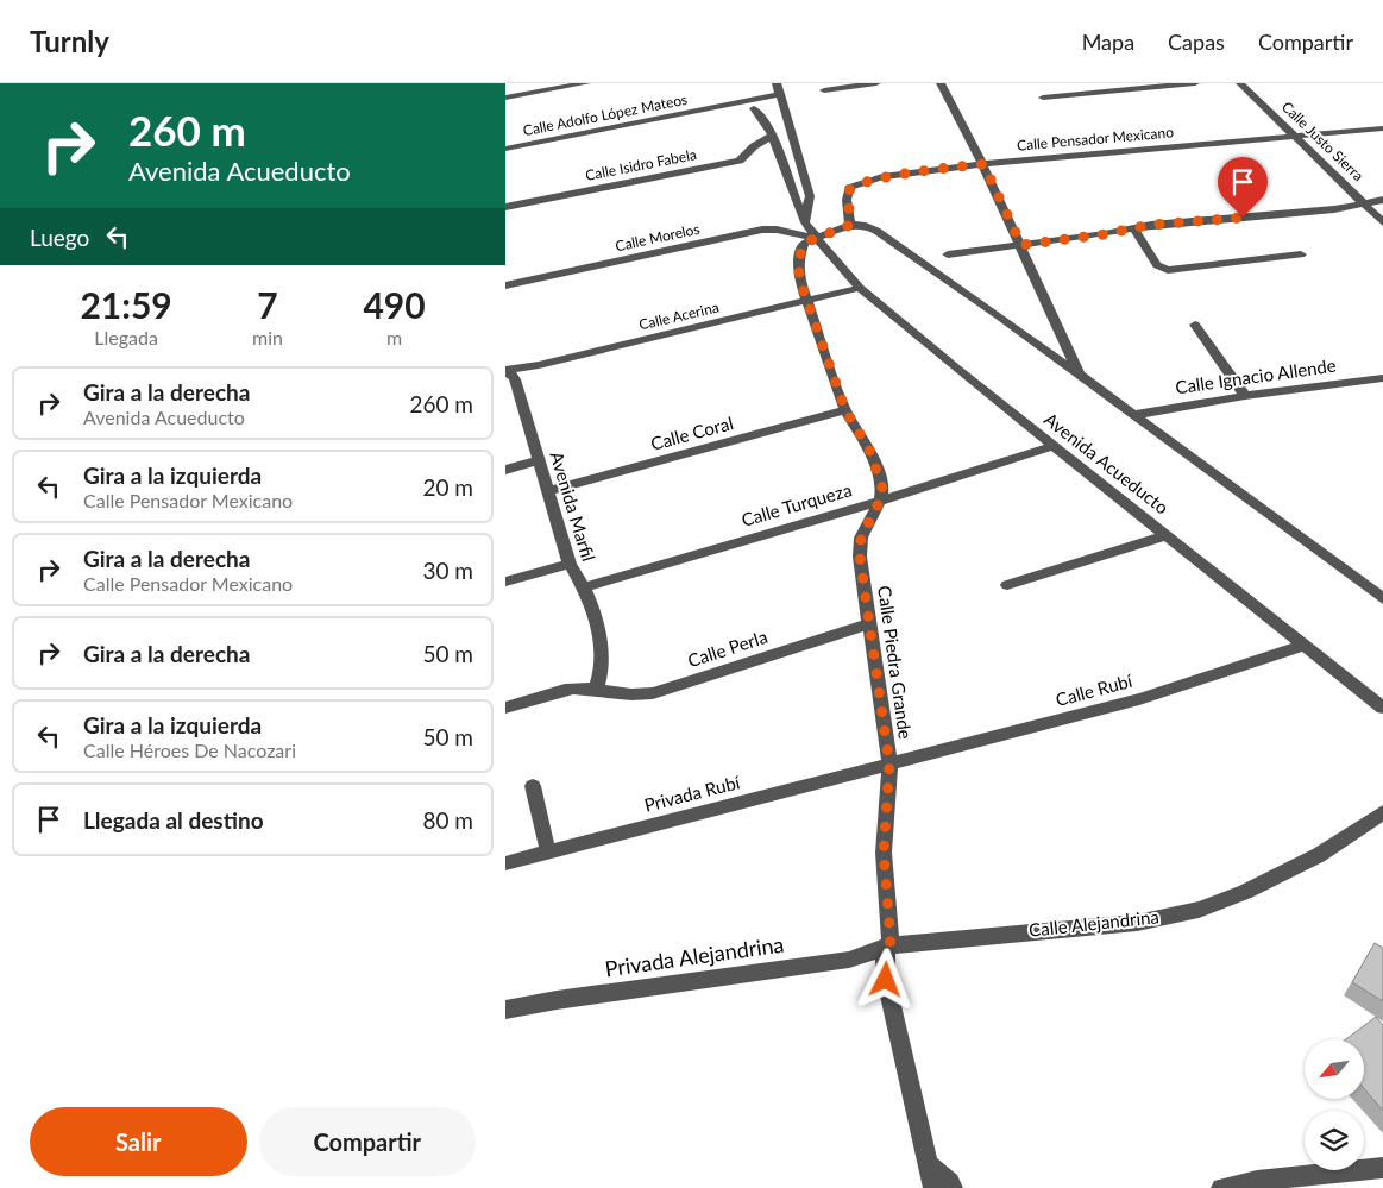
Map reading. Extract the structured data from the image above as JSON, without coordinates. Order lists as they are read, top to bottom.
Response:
{
  "streets": {
    "street": [
      "Calle Adolfo López Mateos",
      "Calle Pensador Mexicano",
      "Calle Justo Sierra",
      "Calle Isidro Fabela",
      "Calle Morelos",
      "Calle Acerina",
      "Calle Ignacio Allende",
      "Calle Coral",
      "Avenida Acueducto",
      "Calle Turqueza",
      "Avenida Marfil",
      "Calle Perla",
      "Calle Piedra Grande",
      "Calle Rubí",
      "Privada Rubí",
      "Calle Alejandrina",
      "Privada Alejandrina"
    ]
  },
  "crossings": [
    ["Calle Pensador Mexicano", "Calle Justo Sierra"],
    ["Calle Isidro Fabela", "Avenida Acueducto"],
    ["Calle Morelos", "Avenida Acueducto"],
    ["Calle Acerina", "Avenida Acueducto"],
    ["Calle Acerina", "Avenida Marfil"],
    ["Calle Coral", "Avenida Marfil"],
    ["Avenida Acueducto", "Calle Turqueza"],
    ["Avenida Acueducto", "Calle Rubí"],
    ["Calle Turqueza", "Avenida Marfil"],
    ["Calle Turqueza", "Calle Piedra Grande"],
    ["Avenida Marfil", "Calle Perla"],
    ["Calle Perla", "Calle Piedra Grande"],
    ["Calle Piedra Grande", "Calle Rubí"],
    ["Calle Piedra Grande", "Privada Rubí"],
    ["Calle Piedra Grande", "Calle Alejandrina"],
    ["Calle Piedra Grande", "Privada Alejandrina"],
    ["Calle Rubí", "Privada Rubí"],
    ["Calle Alejandrina", "Privada Alejandrina"]
  ],
  "north": "bottom left",
  "page": {
    "header": "Turnly",
    "nav": ["Mapa", "Capas", "Compartir"],
    "turn": ["260 m", "Avenida Acueducto"],
    "then": "Luego",
    "eta": [
      "21:59",
      "Llegada",
      "7",
      "min",
      "490",
      "m"
    ],
    "list": [
      {
        "name": "Gira a la derecha",
        "note": "Avenida Acueducto",
        "value": "260 m"
      },
      {
        "name": "Gira a la izquierda",
        "note": "Calle Pensador Mexicano",
        "value": "20 m"
      },
      {
        "name": "Gira a la derecha",
        "note": "Calle Pensador Mexicano",
        "value": "30 m"
      },
      {
        "name": "Gira a la derecha",
        "value": "50 m"
      },
      {
        "name": "Gira a la izquierda",
        "note": "Calle Héroes De Nacozari",
        "value": "50 m"
      },
      {
        "name": "Llegada al destino",
        "value": "80 m"
      }
    ],
    "buttons": ["Salir", "Compartir"]
  }
}
